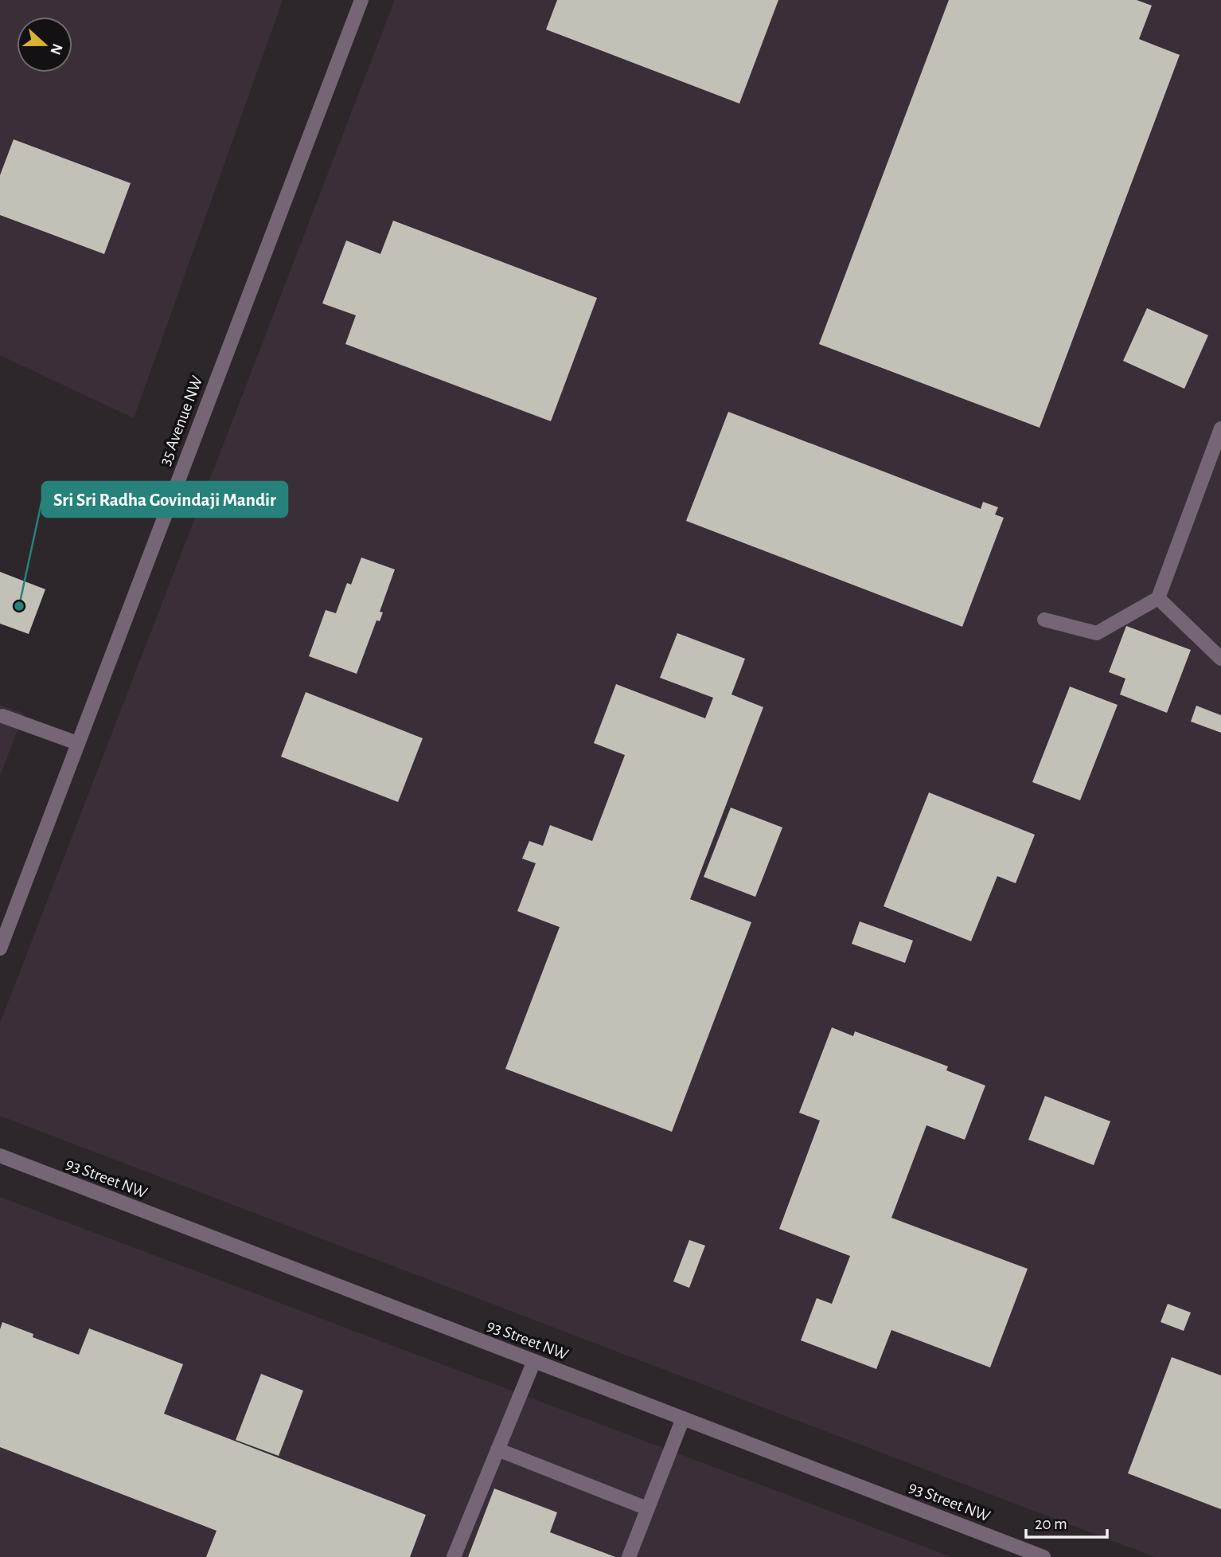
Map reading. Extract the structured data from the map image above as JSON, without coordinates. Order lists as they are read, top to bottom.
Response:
{
  "streets": {
    "street": ["35 Avenue NW", "93 Street NW"]
  },
  "places": ["Sri Sri Radha Govindaji Mandir"],
  "scale_bar": "20 m",
  "north": "right"
}
